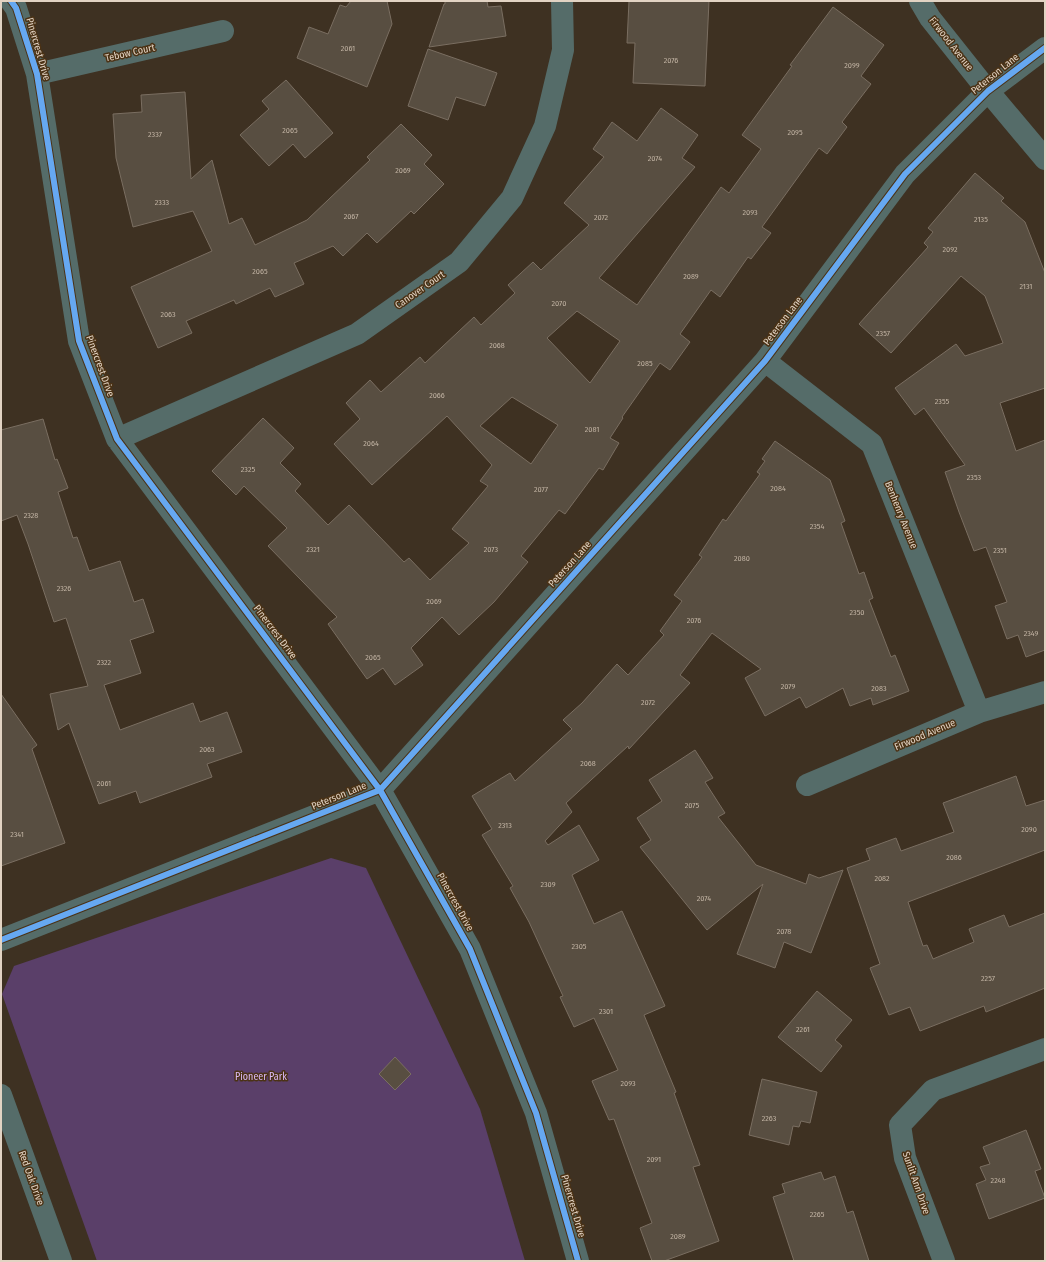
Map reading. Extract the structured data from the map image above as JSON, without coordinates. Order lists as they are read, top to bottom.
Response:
{
  "streets": {
    "street": [
      "Firwood Avenue",
      "Pinercrest Drive",
      "Tebow Court",
      "Peterson Lane",
      "Canover Court",
      "Benhenry Avenue",
      "Red Oak Drive",
      "Sunlit Ann Drive"
    ]
  },
  "crossings": [
    ["Firwood Avenue", "Peterson Lane"],
    ["Firwood Avenue", "Benhenry Avenue"],
    ["Pinercrest Drive", "Tebow Court"],
    ["Pinercrest Drive", "Peterson Lane"],
    ["Pinercrest Drive", "Canover Court"],
    ["Peterson Lane", "Benhenry Avenue"]
  ],
  "parks": ["Pioneer Park"],
  "house_numbers": [
    "2061",
    "2076",
    "2099",
    "2065",
    "2095",
    "2337",
    "2074",
    "2069",
    "2333",
    "2093",
    "2067",
    "2072",
    "2135",
    "2092",
    "2065",
    "2089",
    "2131",
    "2070",
    "2063",
    "2357",
    "2068",
    "2085",
    "2066",
    "2355",
    "2081",
    "2064",
    "2325",
    "2353",
    "2084",
    "2077",
    "2328",
    "2354",
    "2321",
    "2073",
    "2351",
    "2080",
    "2326",
    "2069",
    "2350",
    "2076",
    "2349",
    "2065",
    "2322",
    "2079",
    "2083",
    "2072",
    "2063",
    "2068",
    "2061",
    "2075",
    "2313",
    "2090",
    "2341",
    "2086",
    "2082",
    "2309",
    "2074",
    "2078",
    "2305",
    "2257",
    "2301",
    "2261",
    "2093",
    "2263",
    "2091",
    "2248",
    "2265",
    "2089"
  ]
}
